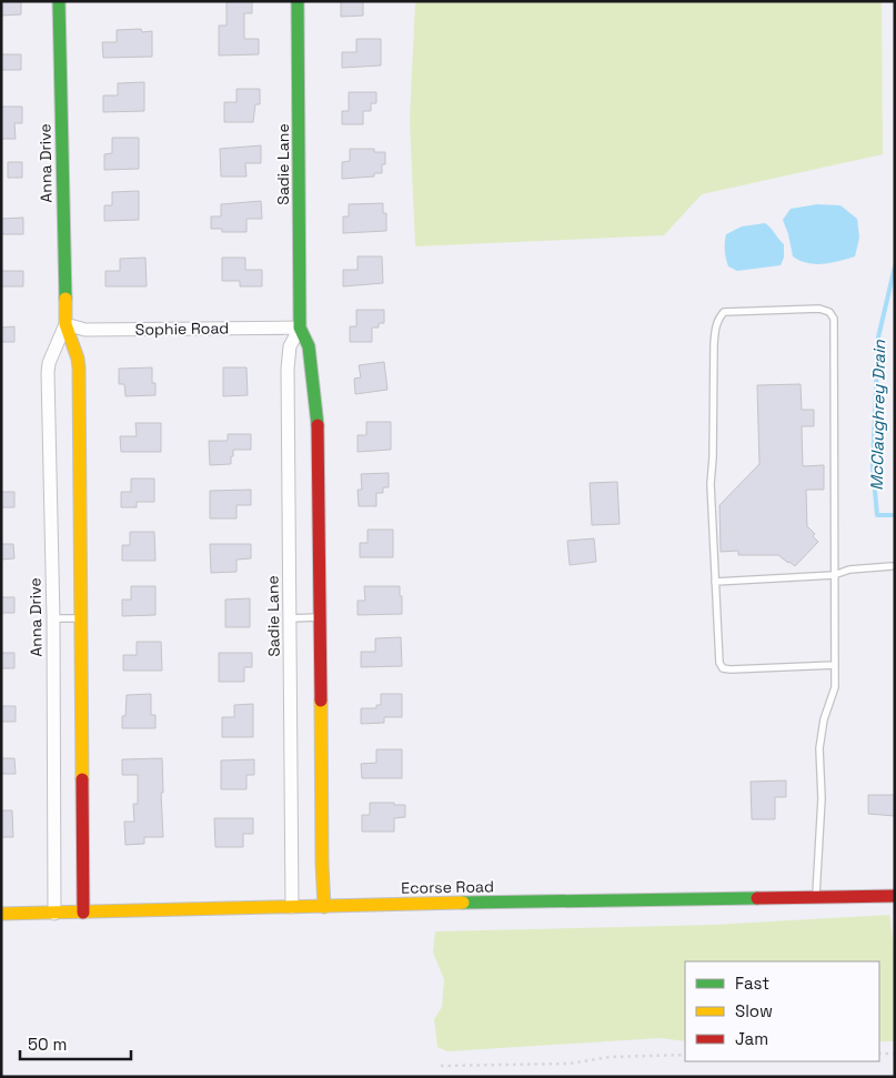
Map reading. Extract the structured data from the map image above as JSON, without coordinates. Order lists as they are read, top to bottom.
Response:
{
  "streets": {
    "street": [
      "Anna Drive",
      "Sadie Lane",
      "Sophie Road",
      "Ecorse Road"
    ]
  },
  "crossings": [
    ["Anna Drive", "Sophie Road"],
    ["Anna Drive", "Ecorse Road"],
    ["Sadie Lane", "Sophie Road"],
    ["Sadie Lane", "Ecorse Road"]
  ],
  "water": ["McClaughrey Drain"],
  "legend": ["Fast", "Slow", "Jam"],
  "scale_bar": "50 m"
}
